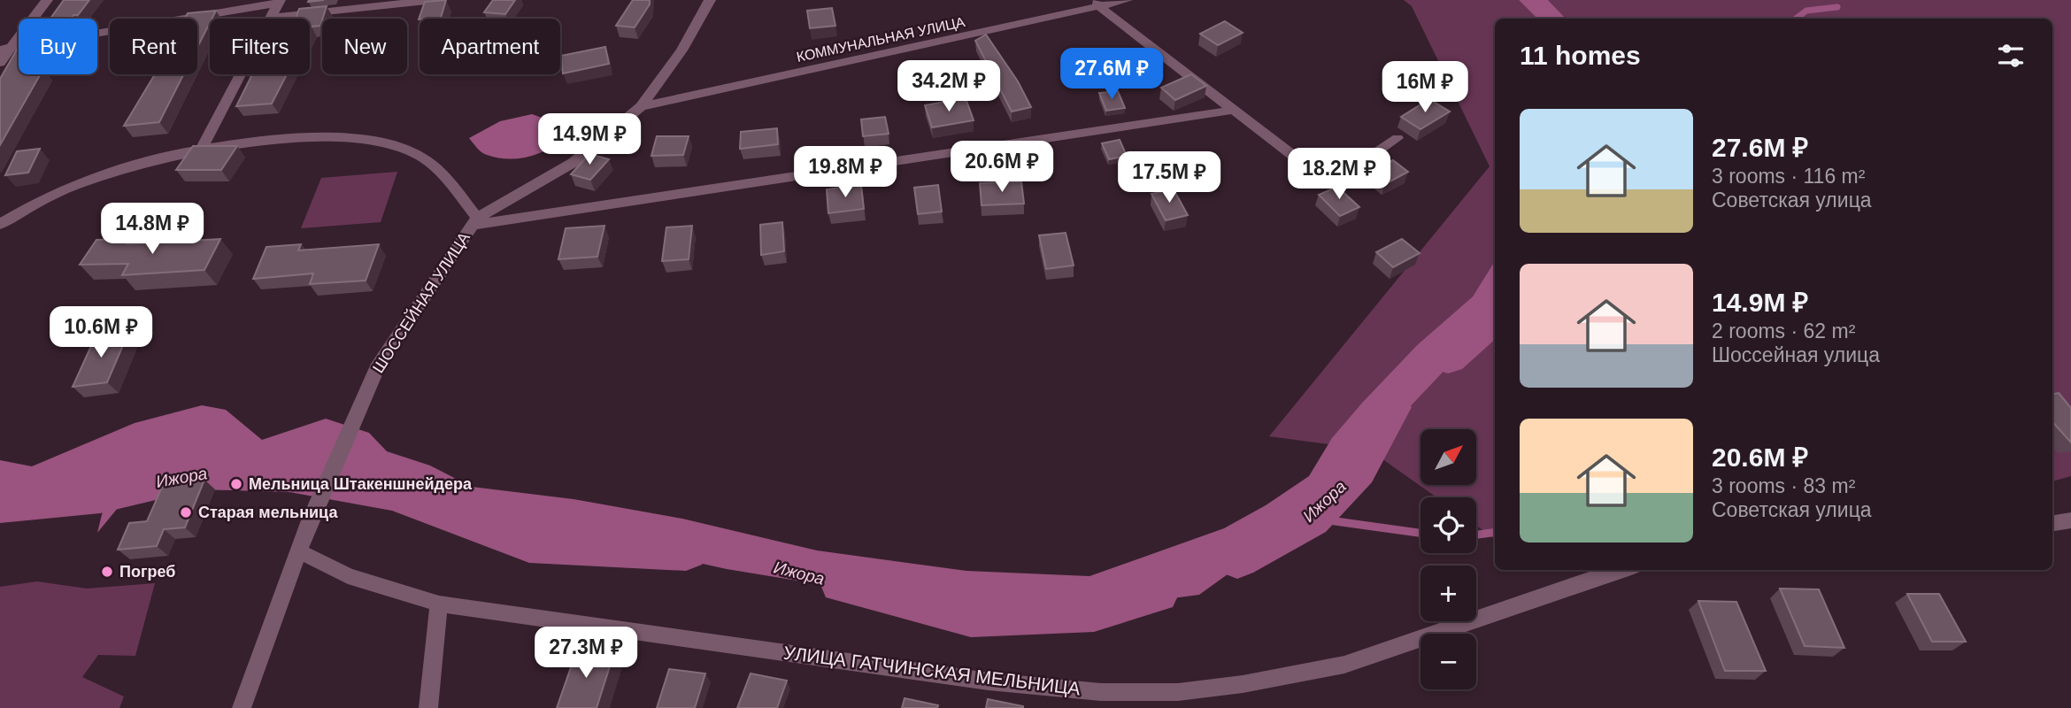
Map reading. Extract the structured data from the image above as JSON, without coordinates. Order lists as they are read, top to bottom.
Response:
{
  "streets": {
    "street": ["КОММУНАЛЬНАЯ УЛИЦА", "ШОССЕЙНАЯ УЛИЦА", "УЛИЦА ГАТЧИНСКАЯ МЕЛЬНИЦА"]
  },
  "crossings": [
    ["КОММУНАЛЬНАЯ УЛИЦА", "ШОССЕЙНАЯ УЛИЦА"],
    ["ШОССЕЙНАЯ УЛИЦА", "УЛИЦА ГАТЧИНСКАЯ МЕЛЬНИЦА"]
  ],
  "water": ["Ижора"],
  "places": ["Мельница Штакеншнейдера", "Старая мельница", "Погреб"],
  "north": "top right",
  "page": {
    "chip": [
      "Buy",
      "Rent",
      "Filters",
      "New",
      "Apartment"
    ],
    "heading": "11 homes",
    "price": [
      "27.6M ₽",
      "34.2M ₽",
      "16M ₽",
      "14.9M ₽",
      "20.6M ₽",
      "19.8M ₽",
      "18.2M ₽",
      "17.5M ₽",
      "14.8M ₽",
      "10.6M ₽",
      "27.3M ₽"
    ],
    "list": [
      {
        "name": "27.6M ₽",
        "note": "3 rooms · 116 m² · Советская улица"
      },
      {
        "name": "14.9M ₽",
        "note": "2 rooms · 62 m² · Шоссейная улица"
      },
      {
        "name": "20.6M ₽",
        "note": "3 rooms · 83 m² · Советская улица"
      }
    ],
    "map_buttons": ["+", "−"]
  }
}
